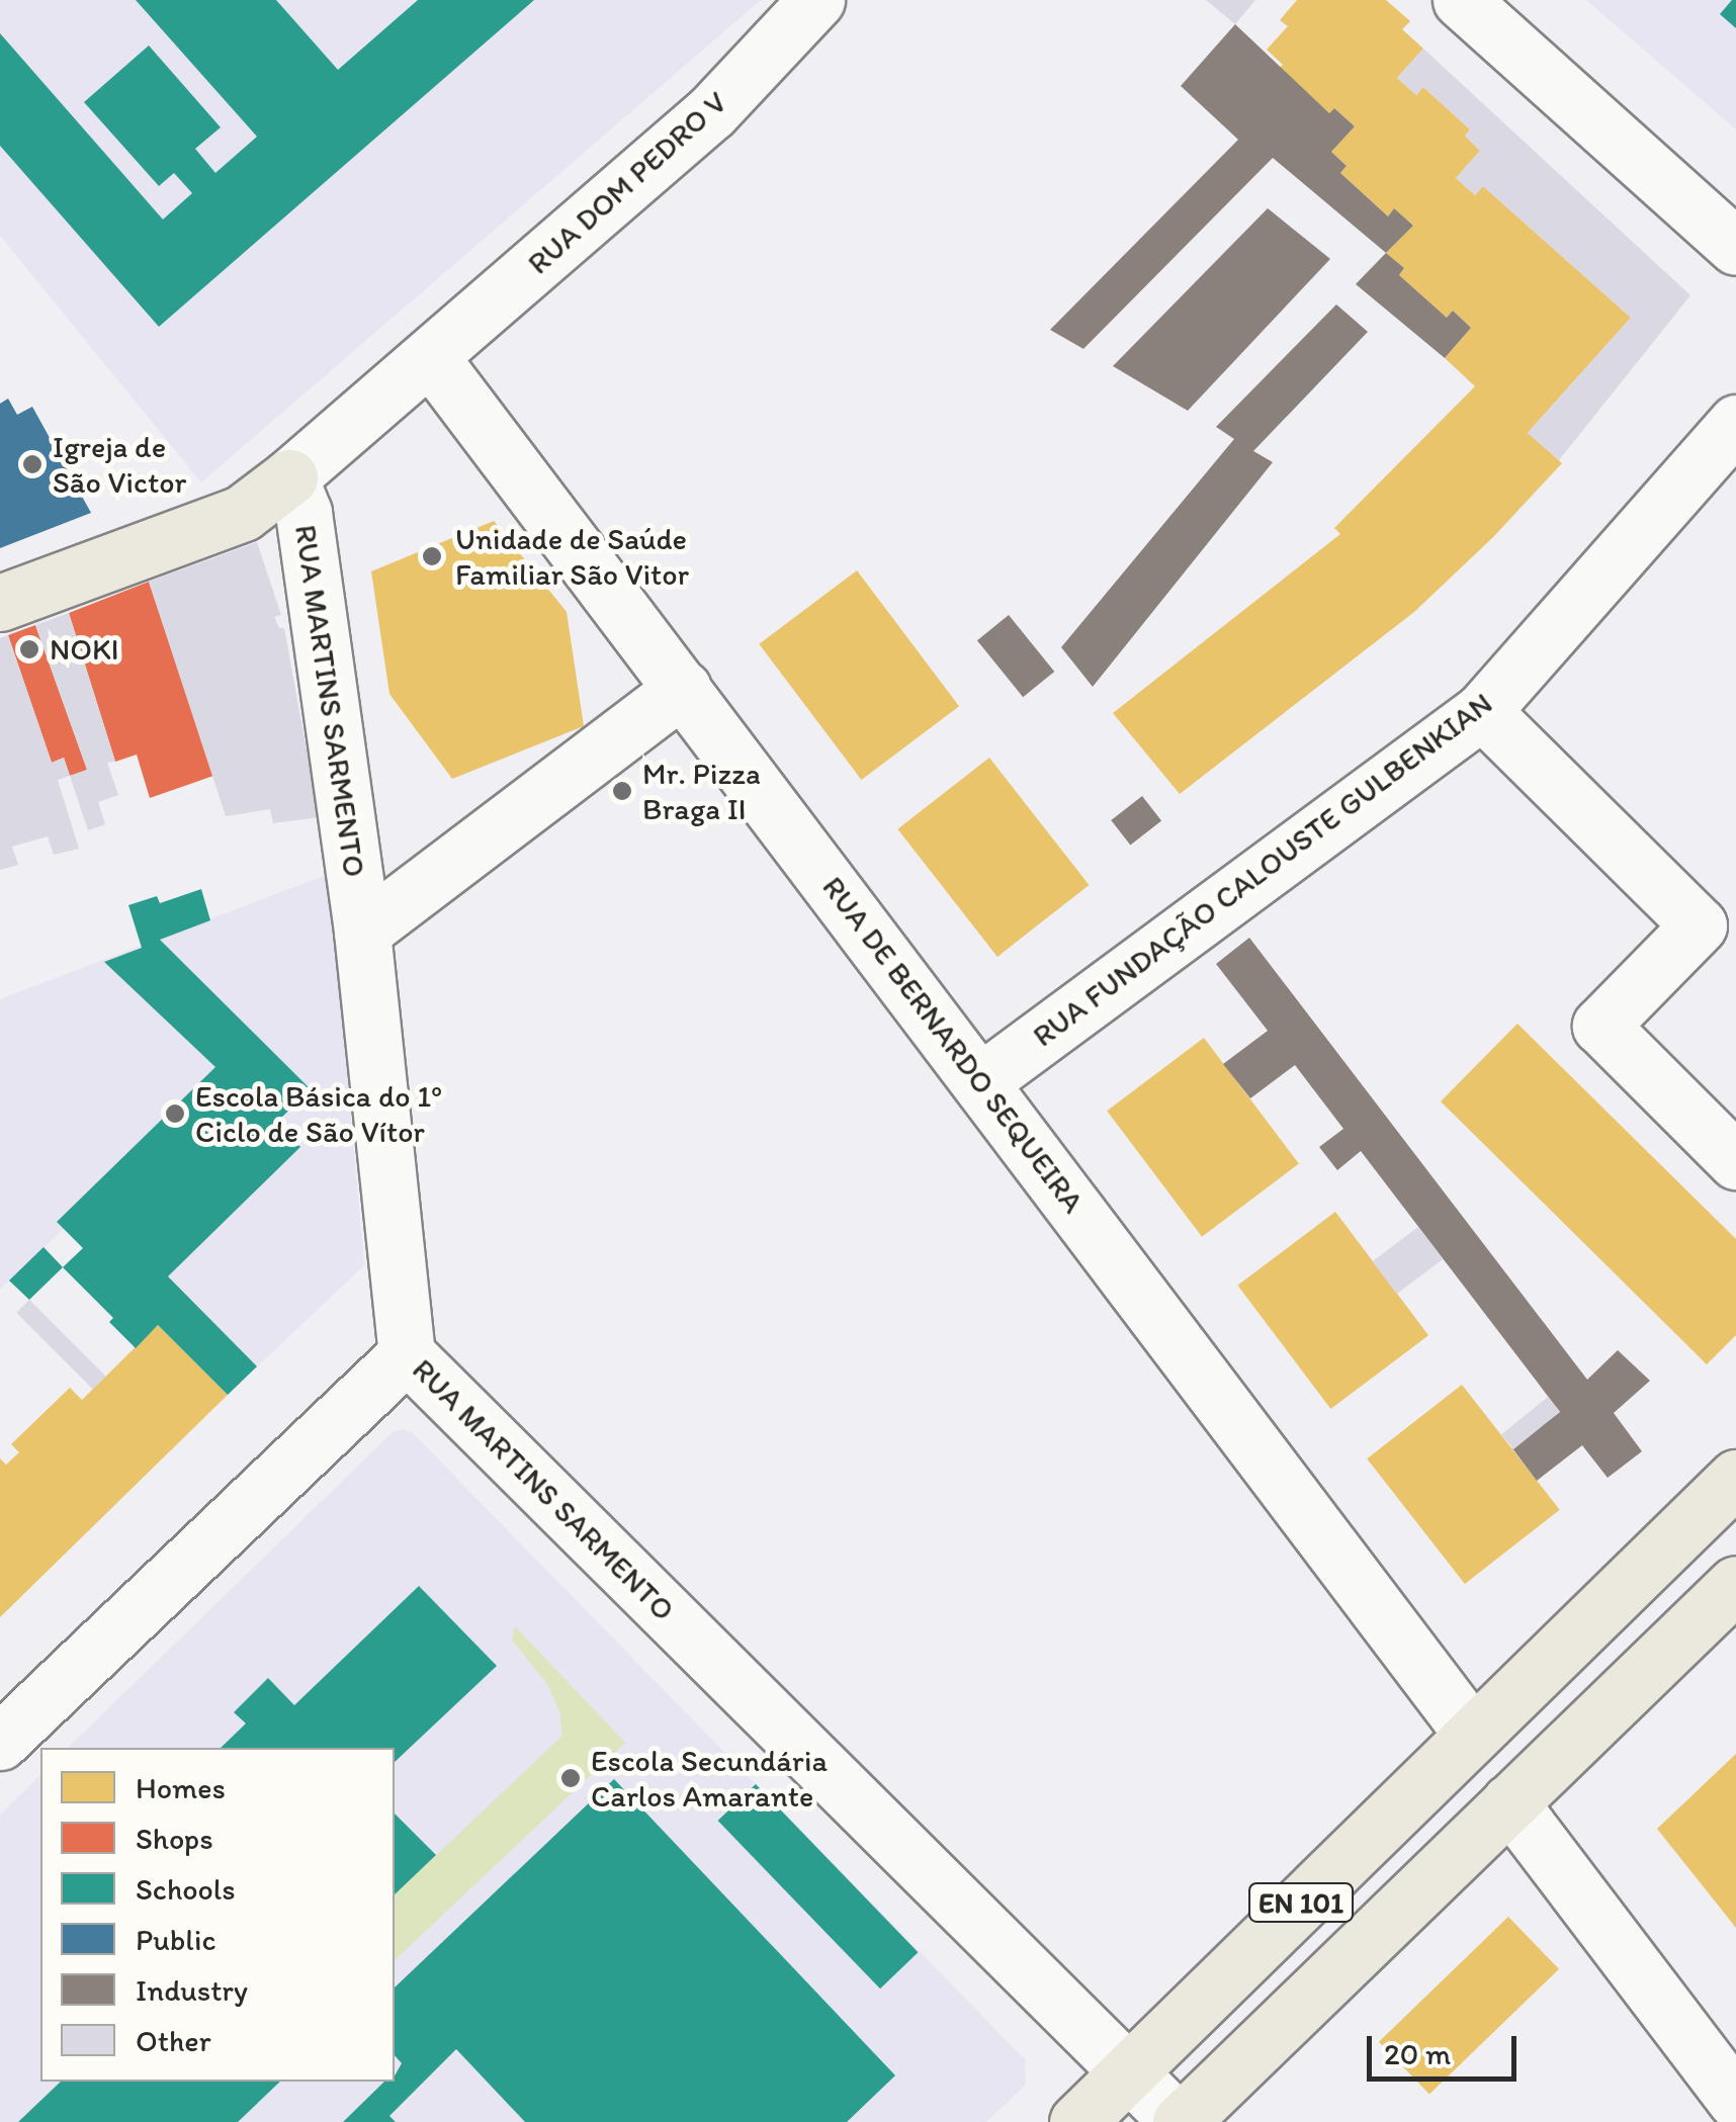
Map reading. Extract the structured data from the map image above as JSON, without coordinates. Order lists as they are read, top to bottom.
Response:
{
  "streets": {
    "main road": ["EN 101"],
    "street": [
      "RUA DOM PEDRO V",
      "RUA MARTINS SARMENTO",
      "RUA FUNDAÇÃO CALOUSTE GULBENKIAN",
      "RUA DE BERNARDO SEQUEIRA"
    ]
  },
  "crossings": [
    ["RUA DOM PEDRO V", "RUA MARTINS SARMENTO"],
    ["RUA DOM PEDRO V", "RUA DE BERNARDO SEQUEIRA"],
    ["RUA MARTINS SARMENTO", "EN 101"],
    ["RUA FUNDAÇÃO CALOUSTE GULBENKIAN", "RUA DE BERNARDO SEQUEIRA"],
    ["RUA DE BERNARDO SEQUEIRA", "EN 101"]
  ],
  "places": [
    "Igreja de São Victor",
    "Unidade de Saúde Familiar São Vitor",
    "NOKI",
    "Mr. Pizza Braga II",
    "Escola Básica do 1º Ciclo de São Vítor",
    "Escola Secundária Carlos Amarante"
  ],
  "legend": [
    "Homes",
    "Shops",
    "Schools",
    "Public",
    "Industry",
    "Other"
  ],
  "scale_bar": "20 m"
}
